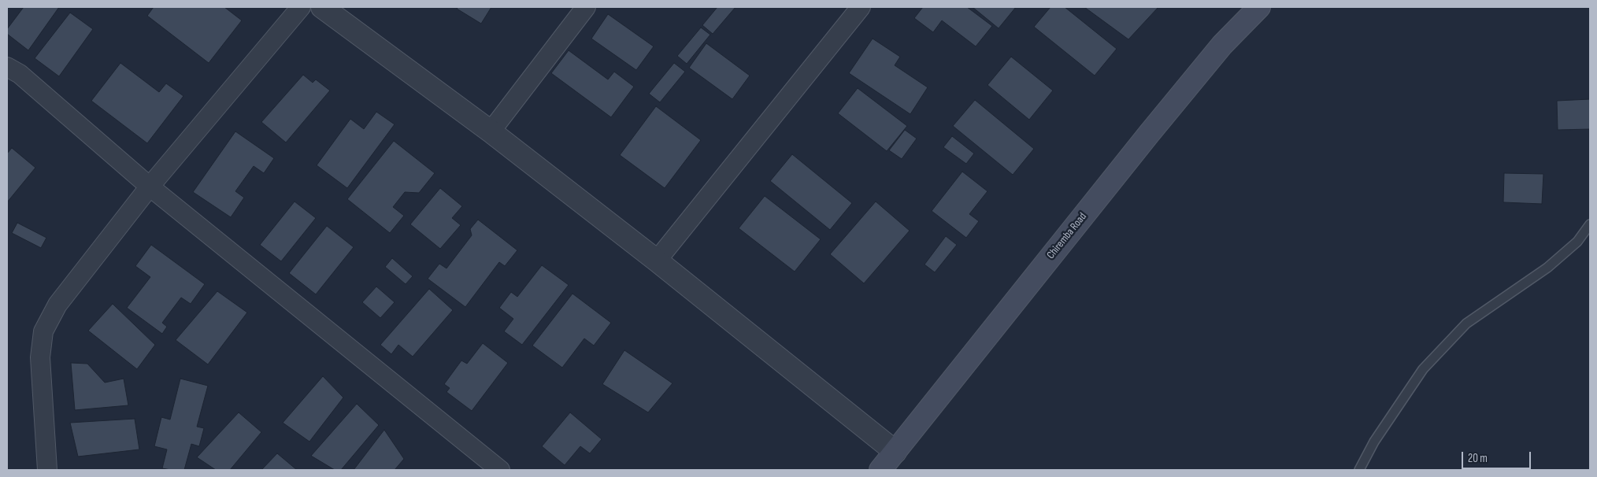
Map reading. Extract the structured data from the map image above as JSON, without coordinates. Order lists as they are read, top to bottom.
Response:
{
  "streets": {
    "main road": ["Chiremba Road"]
  },
  "scale_bar": "20 m"
}
